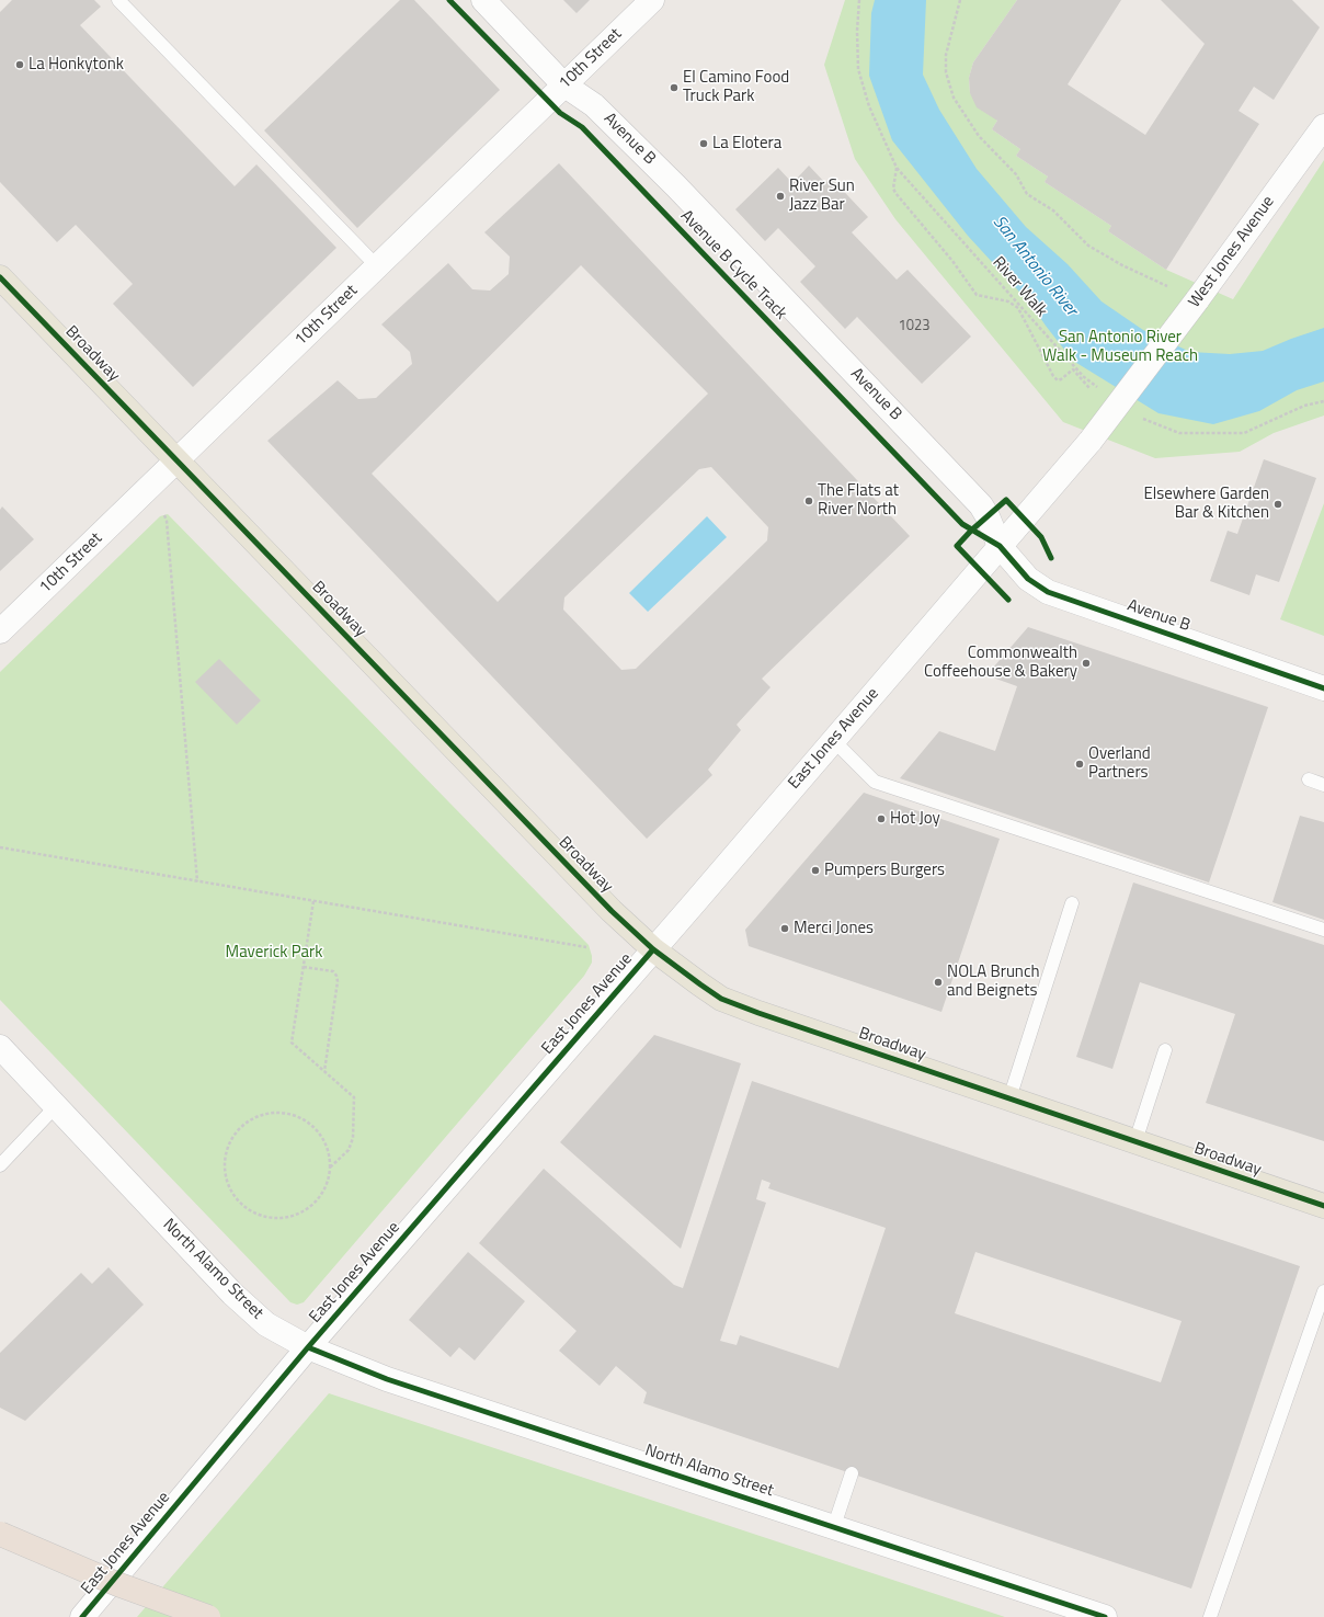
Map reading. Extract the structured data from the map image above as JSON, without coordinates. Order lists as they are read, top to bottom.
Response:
{
  "streets": {
    "main road": ["Broadway"],
    "street": [
      "10th Street",
      "Avenue B",
      "West Jones Avenue",
      "East Jones Avenue",
      "North Alamo Street"
    ],
    "path": ["River Walk"],
    "cycle path": ["Avenue B Cycle Track"]
  },
  "crossings": [
    ["10th Street", "Avenue B"],
    ["10th Street", "Broadway"],
    ["Avenue B", "East Jones Avenue"],
    ["West Jones Avenue", "East Jones Avenue"],
    ["Broadway", "East Jones Avenue"],
    ["East Jones Avenue", "North Alamo Street"]
  ],
  "water": ["San Antonio River"],
  "parks": ["San Antonio River Walk - Museum Reach", "Maverick Park"],
  "places": [
    "La Honkytonk",
    "El Camino Food Truck Park",
    "La Elotera",
    "River Sun Jazz Bar",
    "The Flats at River North",
    "Elsewhere Garden Bar & Kitchen",
    "Commonwealth Coffeehouse & Bakery",
    "Overland Partners",
    "Hot Joy",
    "Pumpers Burgers",
    "Merci Jones",
    "NOLA Brunch and Beignets"
  ],
  "house_numbers": ["1023"]
}
